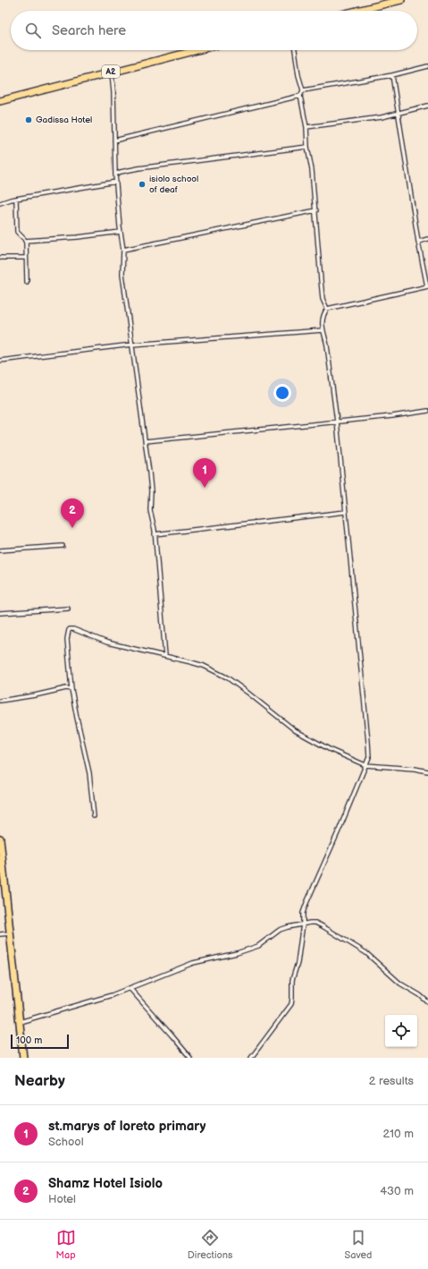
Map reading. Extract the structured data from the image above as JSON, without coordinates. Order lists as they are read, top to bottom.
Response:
{
  "streets": {
    "highway": ["A2"]
  },
  "places": ["Gadissa Hotel", "isiolo school of deaf"],
  "scale_bar": "100 m",
  "page": {
    "search": "Search here",
    "pins": ["1", "2"],
    "scale": "100 m",
    "heading": ["Nearby", "2 results"],
    "list": [
      {
        "mark": "1",
        "name": "st.marys of loreto primary",
        "note": "School",
        "value": "210 m"
      },
      {
        "mark": "2",
        "name": "Shamz Hotel Isiolo",
        "note": "Hotel",
        "value": "430 m"
      }
    ],
    "nav": ["Map", "Directions", "Saved"]
  }
}
